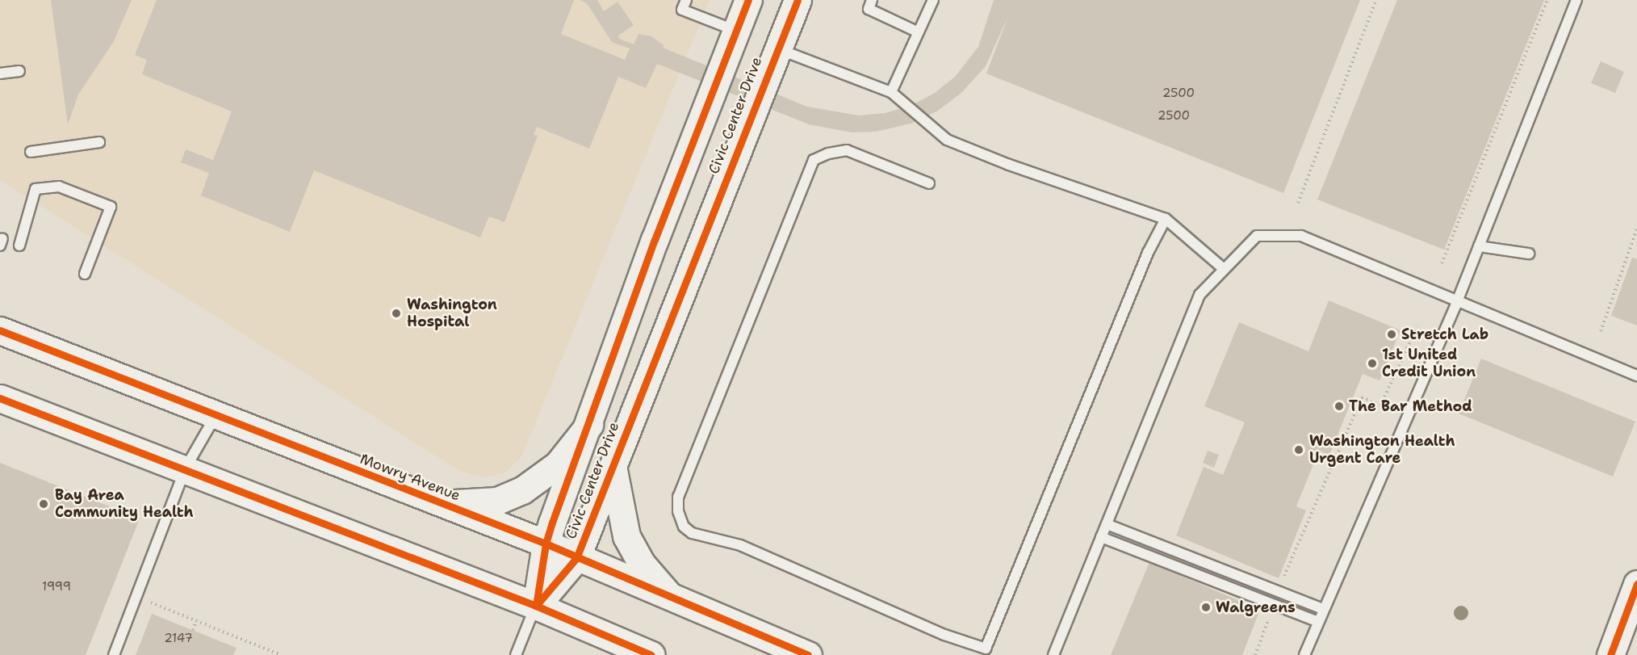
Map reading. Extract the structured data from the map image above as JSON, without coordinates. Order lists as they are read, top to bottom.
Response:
{
  "streets": {
    "main road": ["Civic Center Drive", "Mowry Avenue"]
  },
  "crossings": [
    ["Civic Center Drive", "Mowry Avenue"]
  ],
  "places": [
    "Washington Hospital",
    "Stretch Lab",
    "1st United Credit Union",
    "The Bar Method",
    "Washington Health Urgent Care",
    "Bay Area Community Health",
    "Walgreens"
  ],
  "house_numbers": [
    "2500",
    "2500",
    "1999",
    "2147"
  ]
}
